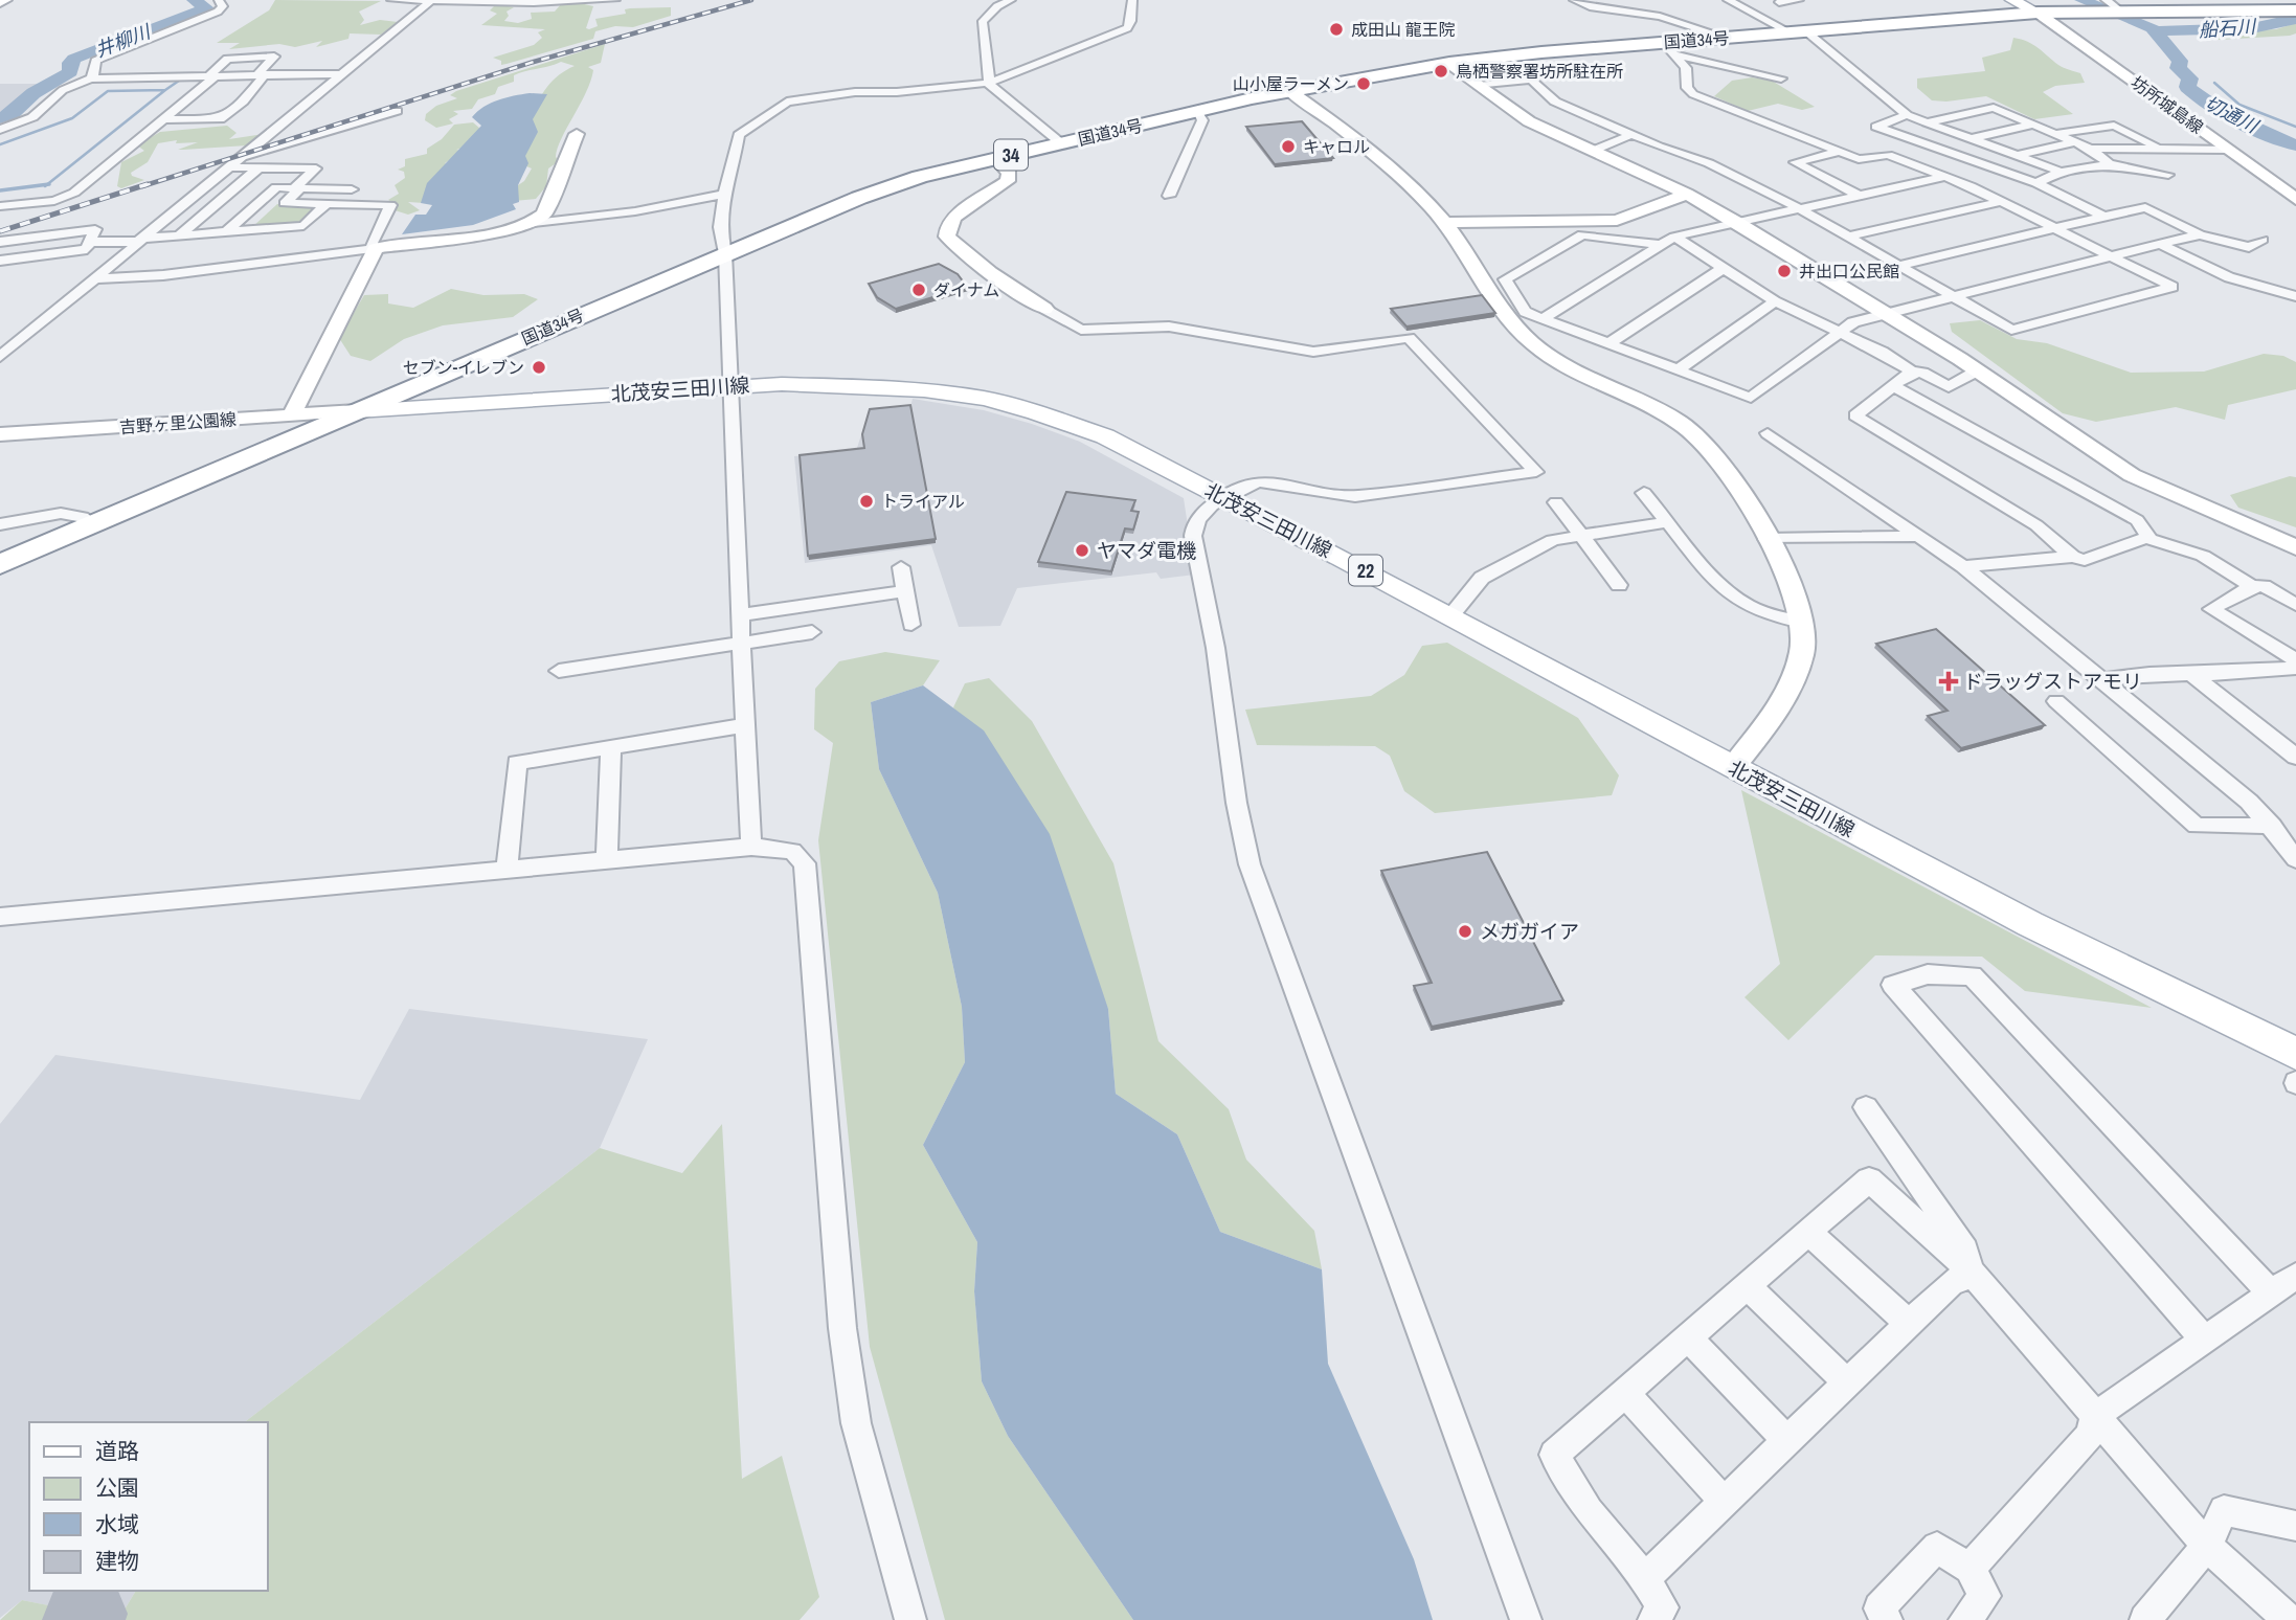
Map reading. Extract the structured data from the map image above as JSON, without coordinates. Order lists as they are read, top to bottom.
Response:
{
  "streets": {
    "highway": ["国道34号", "34"],
    "main road": ["北茂安三田川線", "22"],
    "street": ["坊所城島線", "吉野ヶ里公園線"]
  },
  "crossings": [
    ["国道34号", "坊所城島線"],
    ["国道34号", "北茂安三田川線"],
    ["国道34号", "吉野ヶ里公園線"]
  ],
  "water": ["船石川", "井柳川", "切通川"],
  "places": {
    "other": [
      "成田山 龍王院",
      "鳥栖警察署坊所駐在所",
      "山小屋ラーメン",
      "キャロル",
      "井出口公民館",
      "ダイナム",
      "セブン-イレブン",
      "トライアル",
      "ヤマダ電機",
      "メガガイア"
    ],
    "health": ["ドラッグストアモリ"]
  },
  "legend": [
    "道路",
    "公園",
    "水域",
    "建物"
  ]
}
